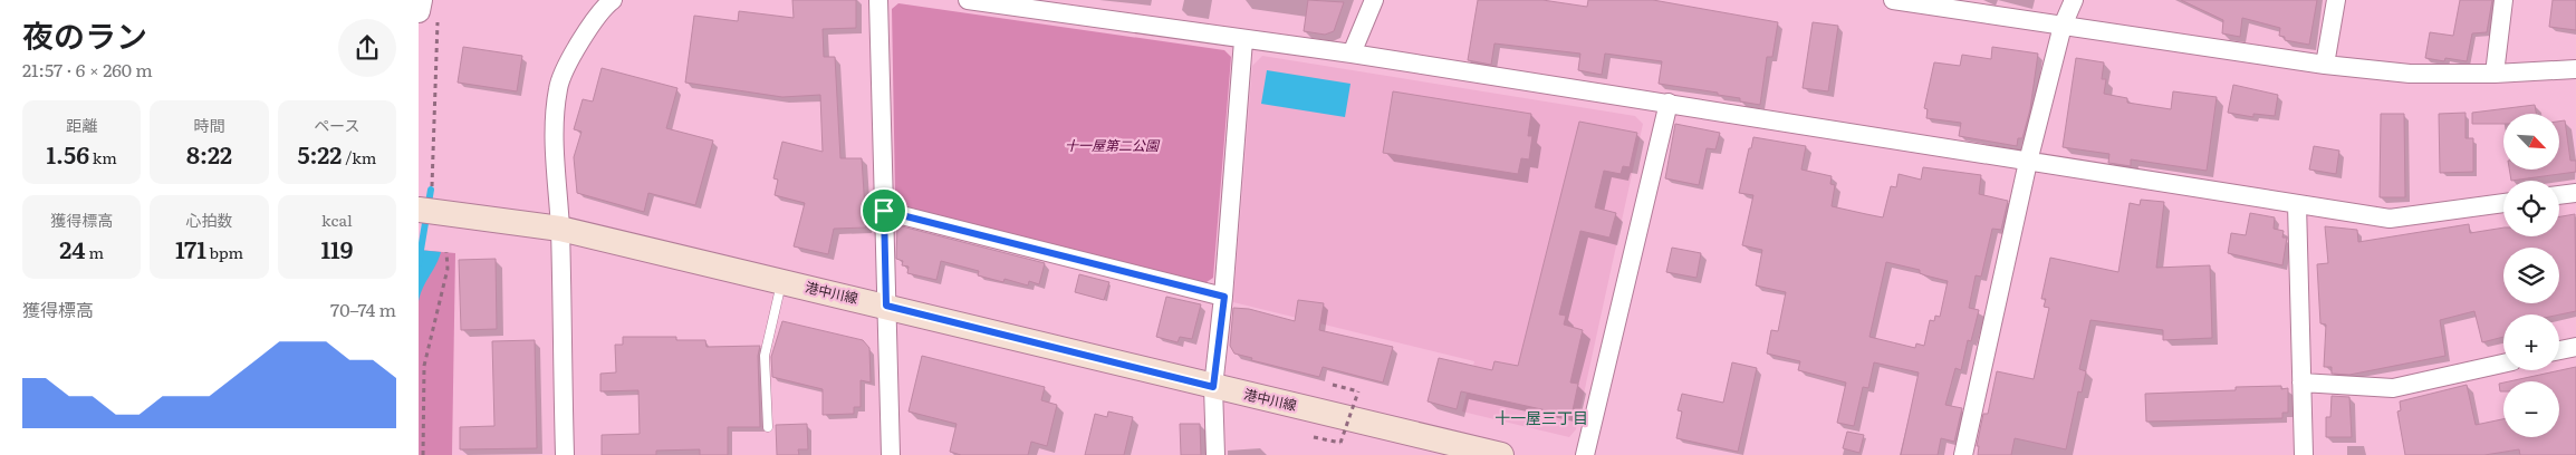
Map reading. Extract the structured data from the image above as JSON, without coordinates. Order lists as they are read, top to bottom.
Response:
{
  "streets": {
    "main road": ["港中川線"]
  },
  "districts": ["十一屋三丁目"],
  "parks": ["十一屋第二公園"],
  "north": "bottom right",
  "page": {
    "heading": ["夜のラン", "21:57 · 6 × 260 m"],
    "stats": [
      ["距離", "1.56 km"],
      ["時間", "8:22"],
      ["ペース", "5:22 /km"],
      ["獲得標高", "24 m"],
      ["心拍数", "171 bpm"],
      ["kcal", "119"]
    ],
    "map_buttons": ["+", "−"],
    "chart": ["獲得標高", "70–74 m"]
  }
}
